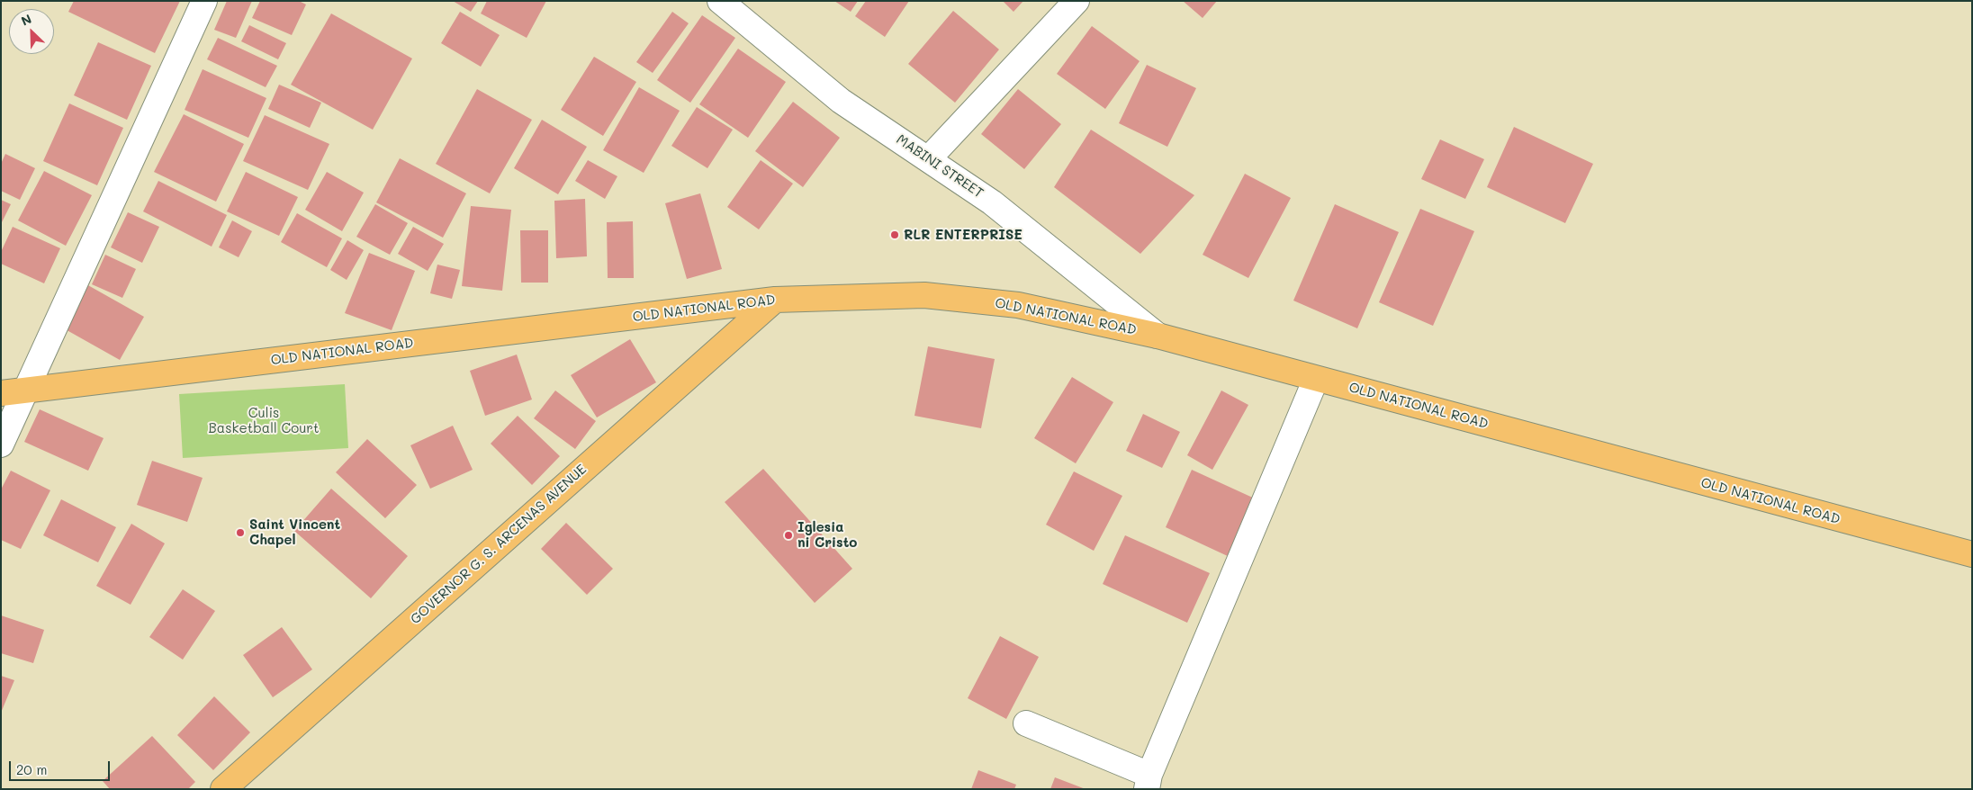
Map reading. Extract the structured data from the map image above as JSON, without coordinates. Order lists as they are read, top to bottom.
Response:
{
  "streets": {
    "main road": ["OLD NATIONAL ROAD", "GOVERNOR G. S. ARCENAS AVENUE"],
    "street": ["MABINI STREET"]
  },
  "crossings": [
    ["MABINI STREET", "OLD NATIONAL ROAD"],
    ["OLD NATIONAL ROAD", "GOVERNOR G. S. ARCENAS AVENUE"]
  ],
  "parks": ["Culis Basketball Court"],
  "places": ["RLR ENTERPRISE", "Saint Vincent Chapel", "Iglesia ni Cristo"],
  "scale_bar": "20 m",
  "north": "top left"
}
